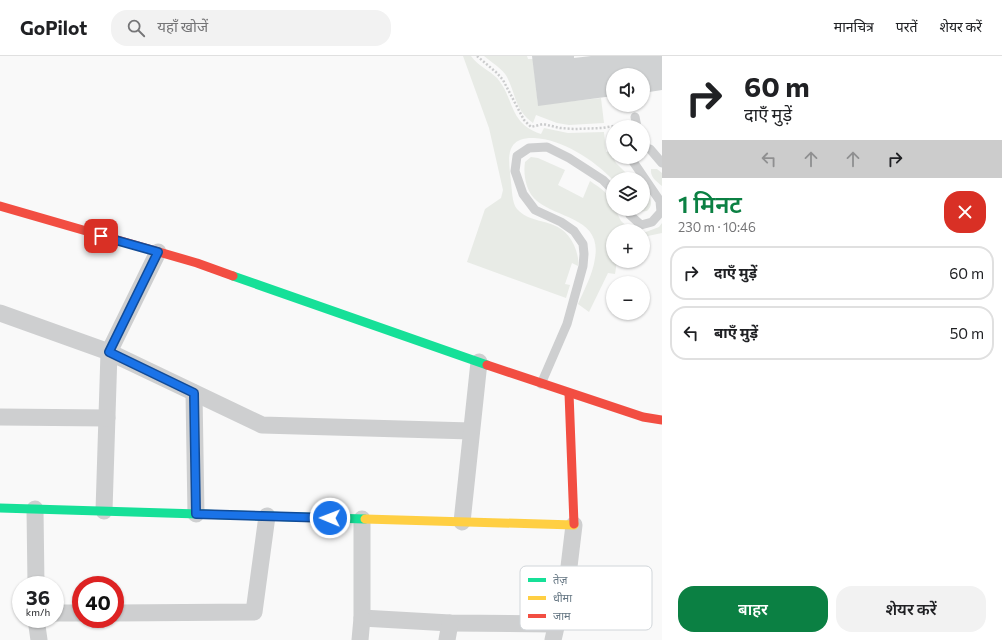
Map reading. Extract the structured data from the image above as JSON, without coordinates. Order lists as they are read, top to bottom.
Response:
{
  "legend": ["तेज़", "धीमा", "जाम"],
  "page": {
    "header": "GoPilot",
    "search": "यहाँ खोजें",
    "nav": ["मानचित्र", "परतें", "शेयर करें"],
    "turn": ["60 m", "दाएँ मुड़ें"],
    "map_buttons": ["+", "−"],
    "heading": ["1 मिनट", "230 m · 10:46"],
    "list": [
      {
        "name": "दाएँ मुड़ें",
        "value": "60 m"
      },
      {
        "name": "बाएँ मुड़ें",
        "value": "50 m"
      }
    ],
    "speed": "36 km/h",
    "limit": "40",
    "buttons": ["बाहर", "शेयर करें"]
  }
}
